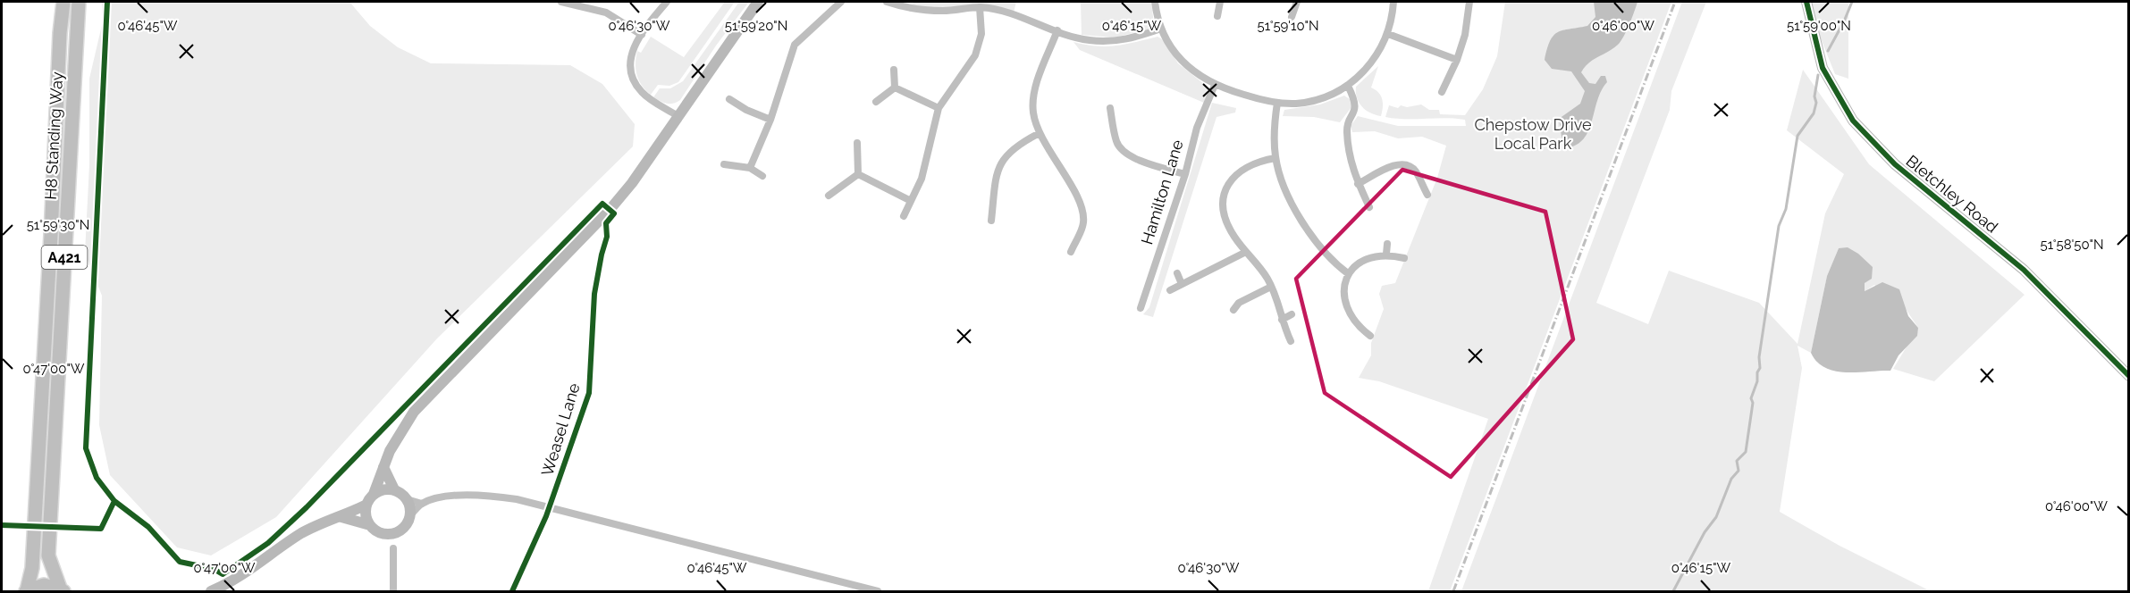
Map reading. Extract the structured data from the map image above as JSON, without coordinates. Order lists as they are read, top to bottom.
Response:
{
  "streets": {
    "highway": ["H8 Standing Way", "A421"],
    "main road": ["Bletchley Road"],
    "street": ["Hamilton Lane"],
    "cycle path": ["Weasel Lane"]
  },
  "crossings": [
    ["H8 Standing Way", "A421"]
  ],
  "parks": ["Chepstow Drive Local Park"],
  "coordinates": [
    "0°46'45\"W",
    "0°46'30\"W",
    "0°46'15\"W",
    "51°59'10\"N",
    "0°46'00\"W",
    "51°59'00\"N",
    "51°59'20\"N",
    "51°59'30\"N",
    "51°58'50\"N",
    "0°47'00\"W"
  ]
}
